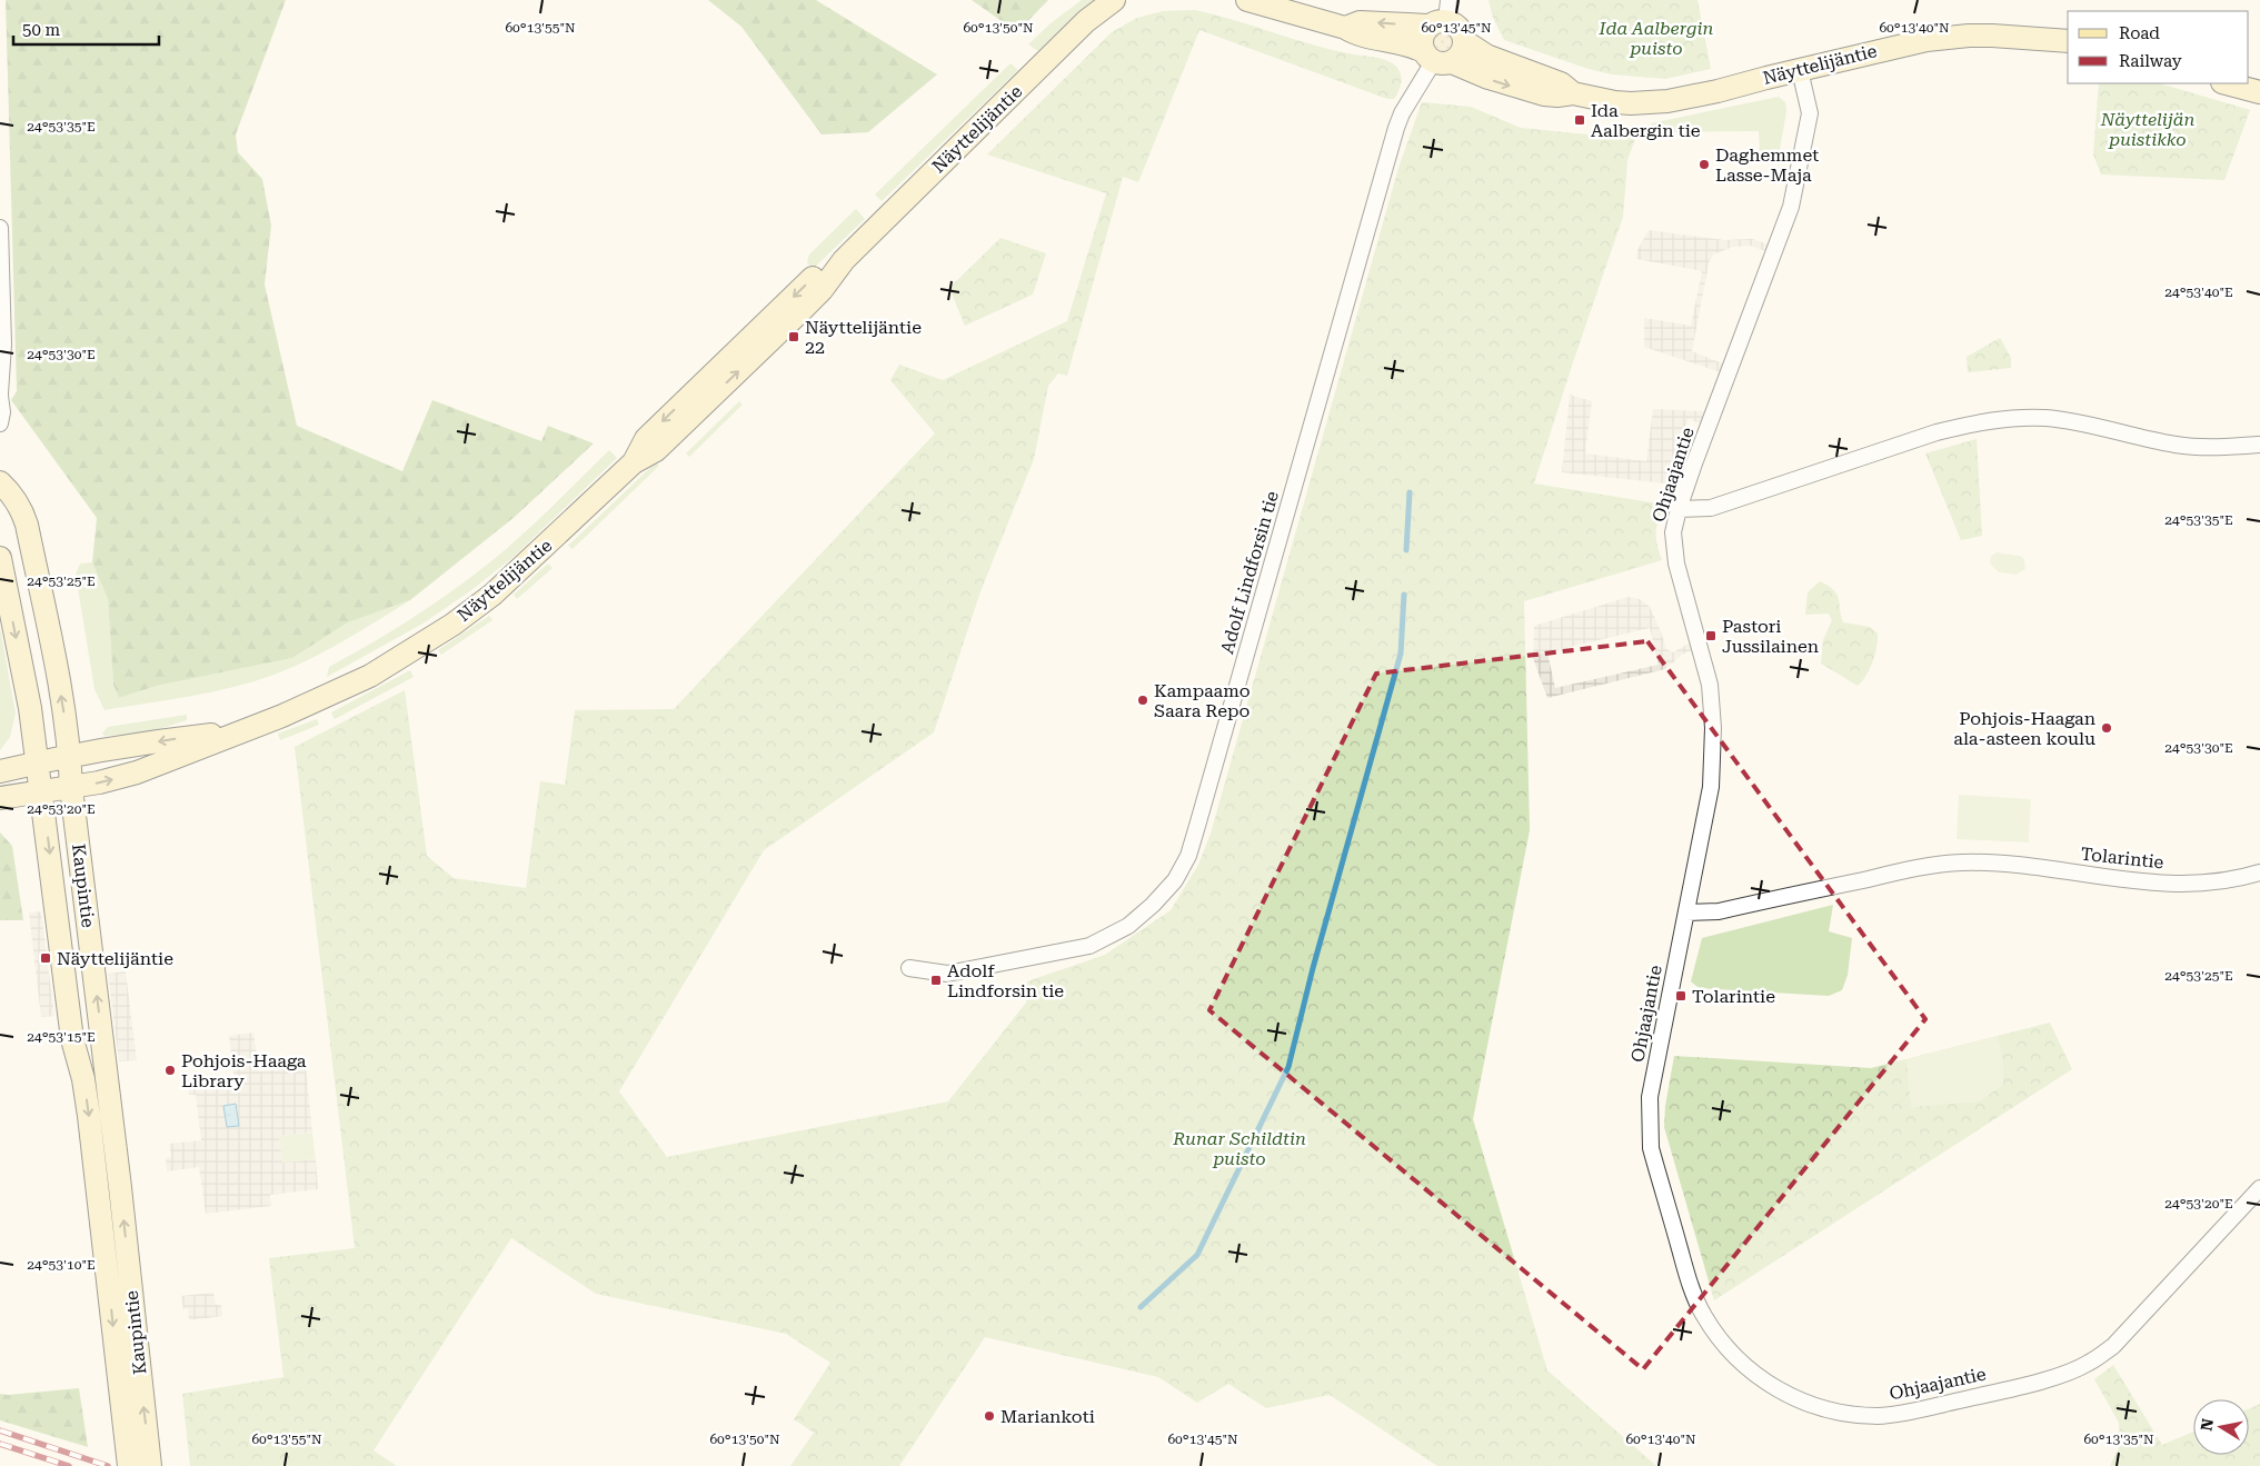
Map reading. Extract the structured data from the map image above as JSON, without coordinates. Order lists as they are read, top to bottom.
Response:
{
  "streets": {
    "main road": ["Näyttelijäntie", "Kaupintie"],
    "street": ["Ohjaajantie", "Adolf Lindforsin tie", "Tolarintie"]
  },
  "crossings": [
    ["Näyttelijäntie", "Ohjaajantie"],
    ["Näyttelijäntie", "Adolf Lindforsin tie"],
    ["Näyttelijäntie", "Kaupintie"],
    ["Ohjaajantie", "Tolarintie"]
  ],
  "parks": ["Ida Aalbergin puisto", "Näyttelijän puistikko", "Runar Schildtin puisto"],
  "places": {
    "transit": [
      "Ida Aalbergin tie",
      "Näyttelijäntie 22",
      "Pastori Jussilainen",
      "Näyttelijäntie",
      "Adolf Lindforsin tie",
      "Tolarintie"
    ],
    "other": [
      "Daghemmet Lasse-Maja",
      "Kampaamo Saara Repo",
      "Pohjois-Haagan ala-asteen koulu",
      "Pohjois-Haaga Library",
      "Mariankoti"
    ]
  },
  "legend": ["Road", "Railway"],
  "scale_bar": "50 m",
  "north": "left",
  "coordinates": [
    "60°13'55\"N",
    "60°13'50\"N",
    "60°13'45\"N",
    "60°13'40\"N",
    "24°53'35\"E",
    "24°53'40\"E",
    "24°53'30\"E",
    "24°53'25\"E",
    "24°53'20\"E",
    "24°53'15\"E",
    "24°53'10\"E",
    "60°13'35\"N"
  ]
}
